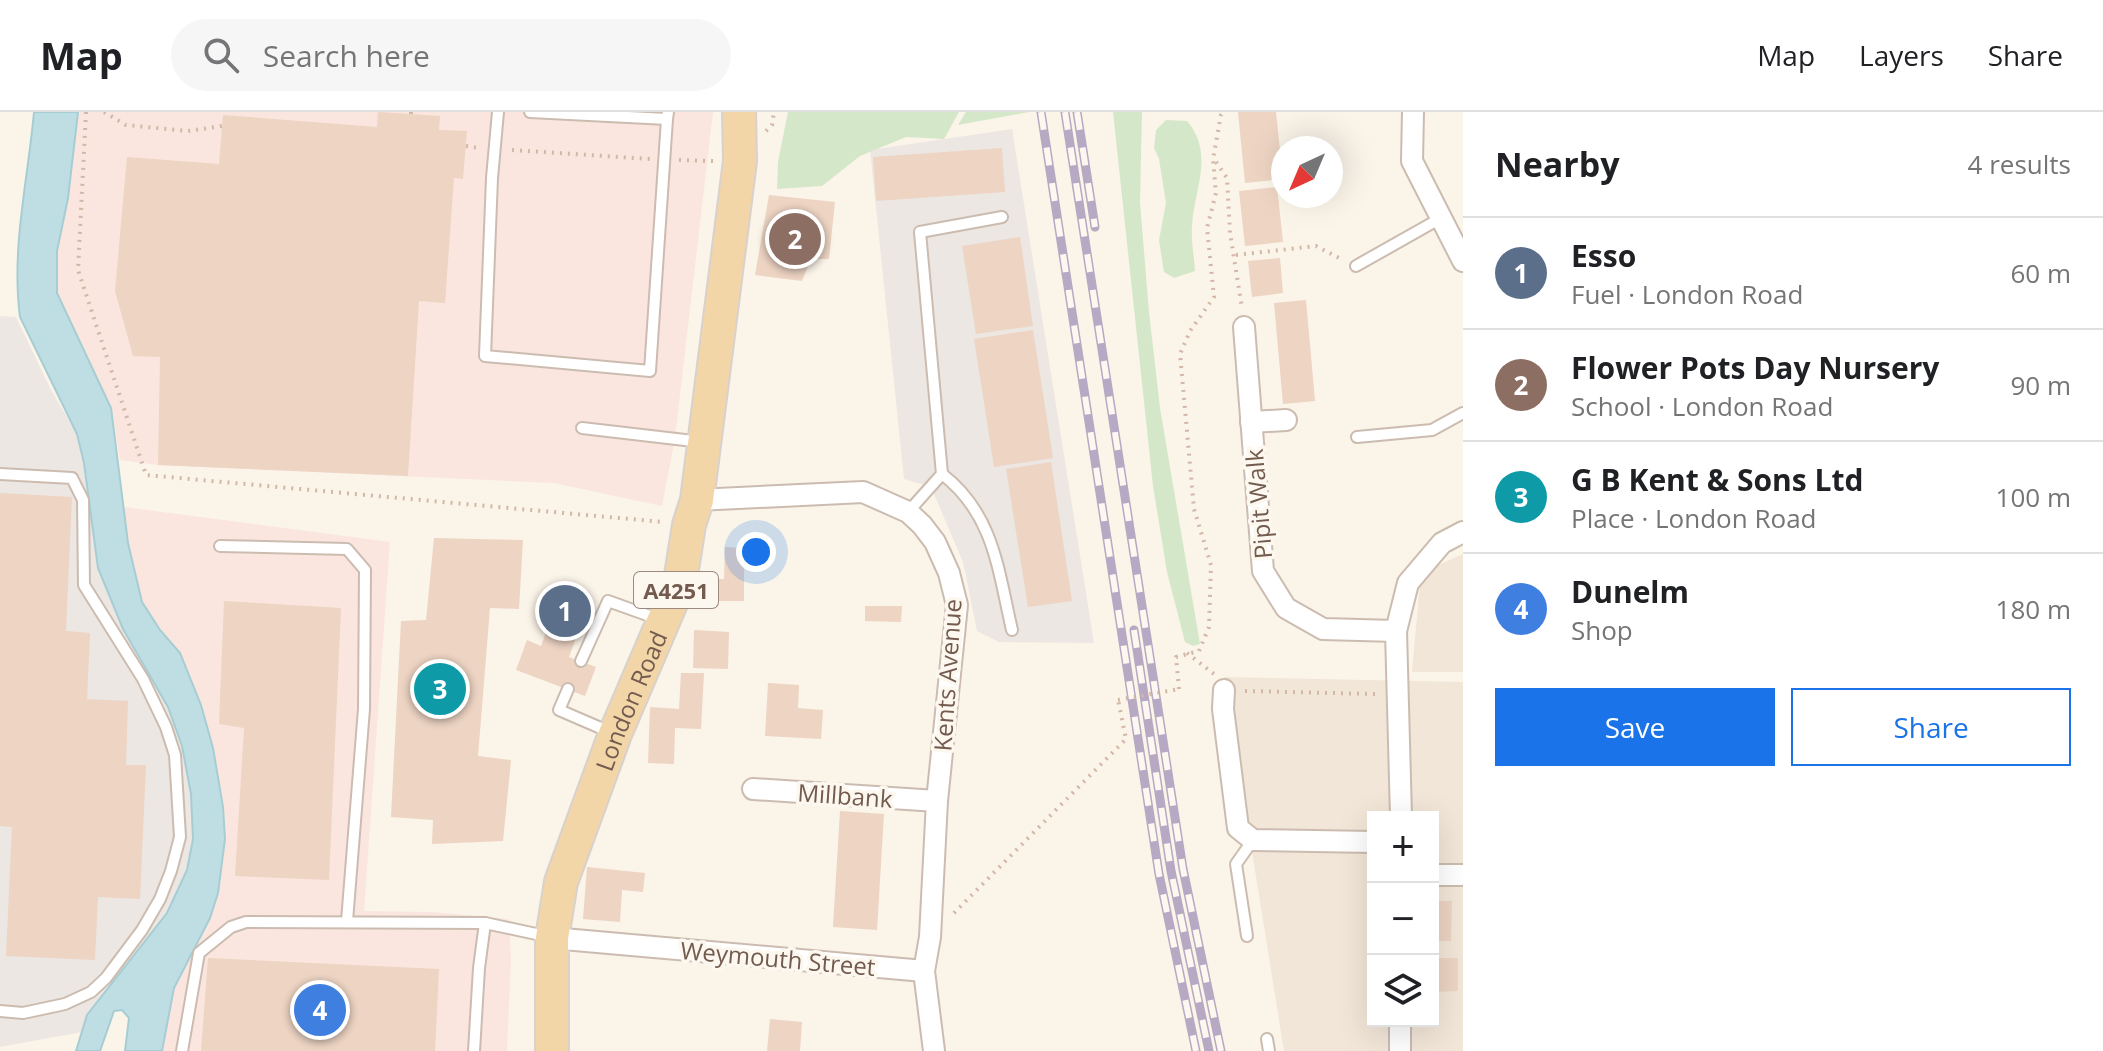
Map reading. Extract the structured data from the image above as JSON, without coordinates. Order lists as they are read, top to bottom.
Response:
{
  "streets": {
    "main road": ["A4251", "London Road"],
    "street": [
      "Pipit Walk",
      "Kents Avenue",
      "Millbank",
      "Weymouth Street"
    ]
  },
  "crossings": [
    ["Kents Avenue", "London Road"],
    ["Kents Avenue", "Millbank"],
    ["Kents Avenue", "Weymouth Street"],
    ["London Road", "Weymouth Street"]
  ],
  "north": "bottom left",
  "page": {
    "header": "Map",
    "search": "Search here",
    "nav": ["Map", "Layers", "Share"],
    "heading": ["Nearby", "4 results"],
    "pins": [
      "2",
      "1",
      "3",
      "4"
    ],
    "list": [
      {
        "mark": "1",
        "name": "Esso",
        "note": "Fuel · London Road",
        "value": "60 m"
      },
      {
        "mark": "2",
        "name": "Flower Pots Day Nursery",
        "note": "School · London Road",
        "value": "90 m"
      },
      {
        "mark": "3",
        "name": "G B Kent & Sons Ltd",
        "note": "Place · London Road",
        "value": "100 m"
      },
      {
        "mark": "4",
        "name": "Dunelm",
        "note": "Shop",
        "value": "180 m"
      }
    ],
    "buttons": ["Save", "Share"],
    "map_buttons": ["+", "−"]
  }
}
